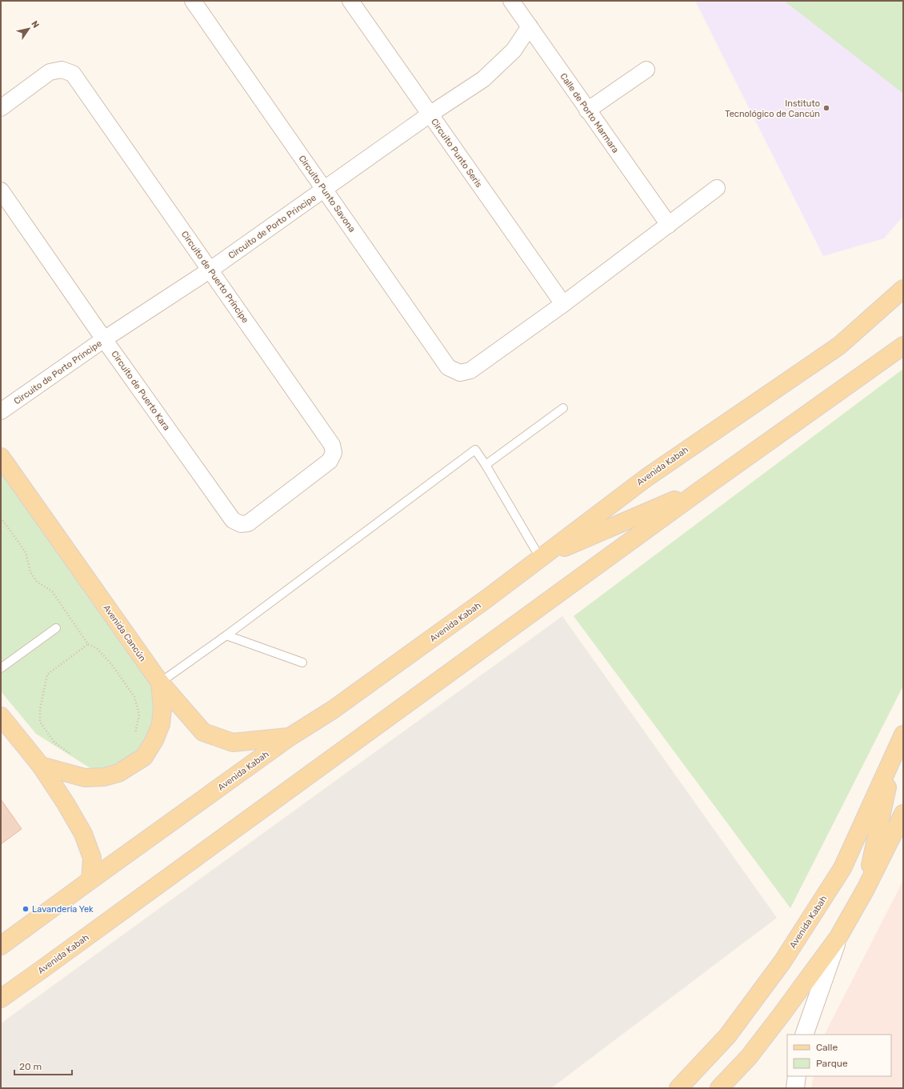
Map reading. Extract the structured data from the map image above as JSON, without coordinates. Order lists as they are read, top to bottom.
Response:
{
  "streets": {
    "main road": ["Avenida Kabah", "Avenida Cancún"],
    "street": [
      "Calle de Porto Marmara",
      "Circuito Punto Seris",
      "Circuito Punto Savona",
      "Circuito de Porto Principe",
      "Circuito de Puerto Príncipe",
      "Circuito de Puerto Kara"
    ]
  },
  "crossings": [
    ["Calle de Porto Marmara", "Circuito de Porto Principe"],
    ["Circuito Punto Seris", "Circuito Punto Savona"],
    ["Circuito Punto Seris", "Circuito de Porto Principe"],
    ["Circuito Punto Savona", "Circuito de Porto Principe"],
    ["Circuito de Porto Principe", "Circuito de Puerto Príncipe"],
    ["Circuito de Porto Principe", "Circuito de Puerto Kara"],
    ["Circuito de Puerto Príncipe", "Circuito de Puerto Kara"],
    ["Avenida Kabah", "Avenida Cancún"]
  ],
  "places": ["Instituto Tecnológico de Cancún", "Lavanderia Yek"],
  "legend": ["Calle", "Parque"],
  "scale_bar": "20 m",
  "north": "top right"
}
